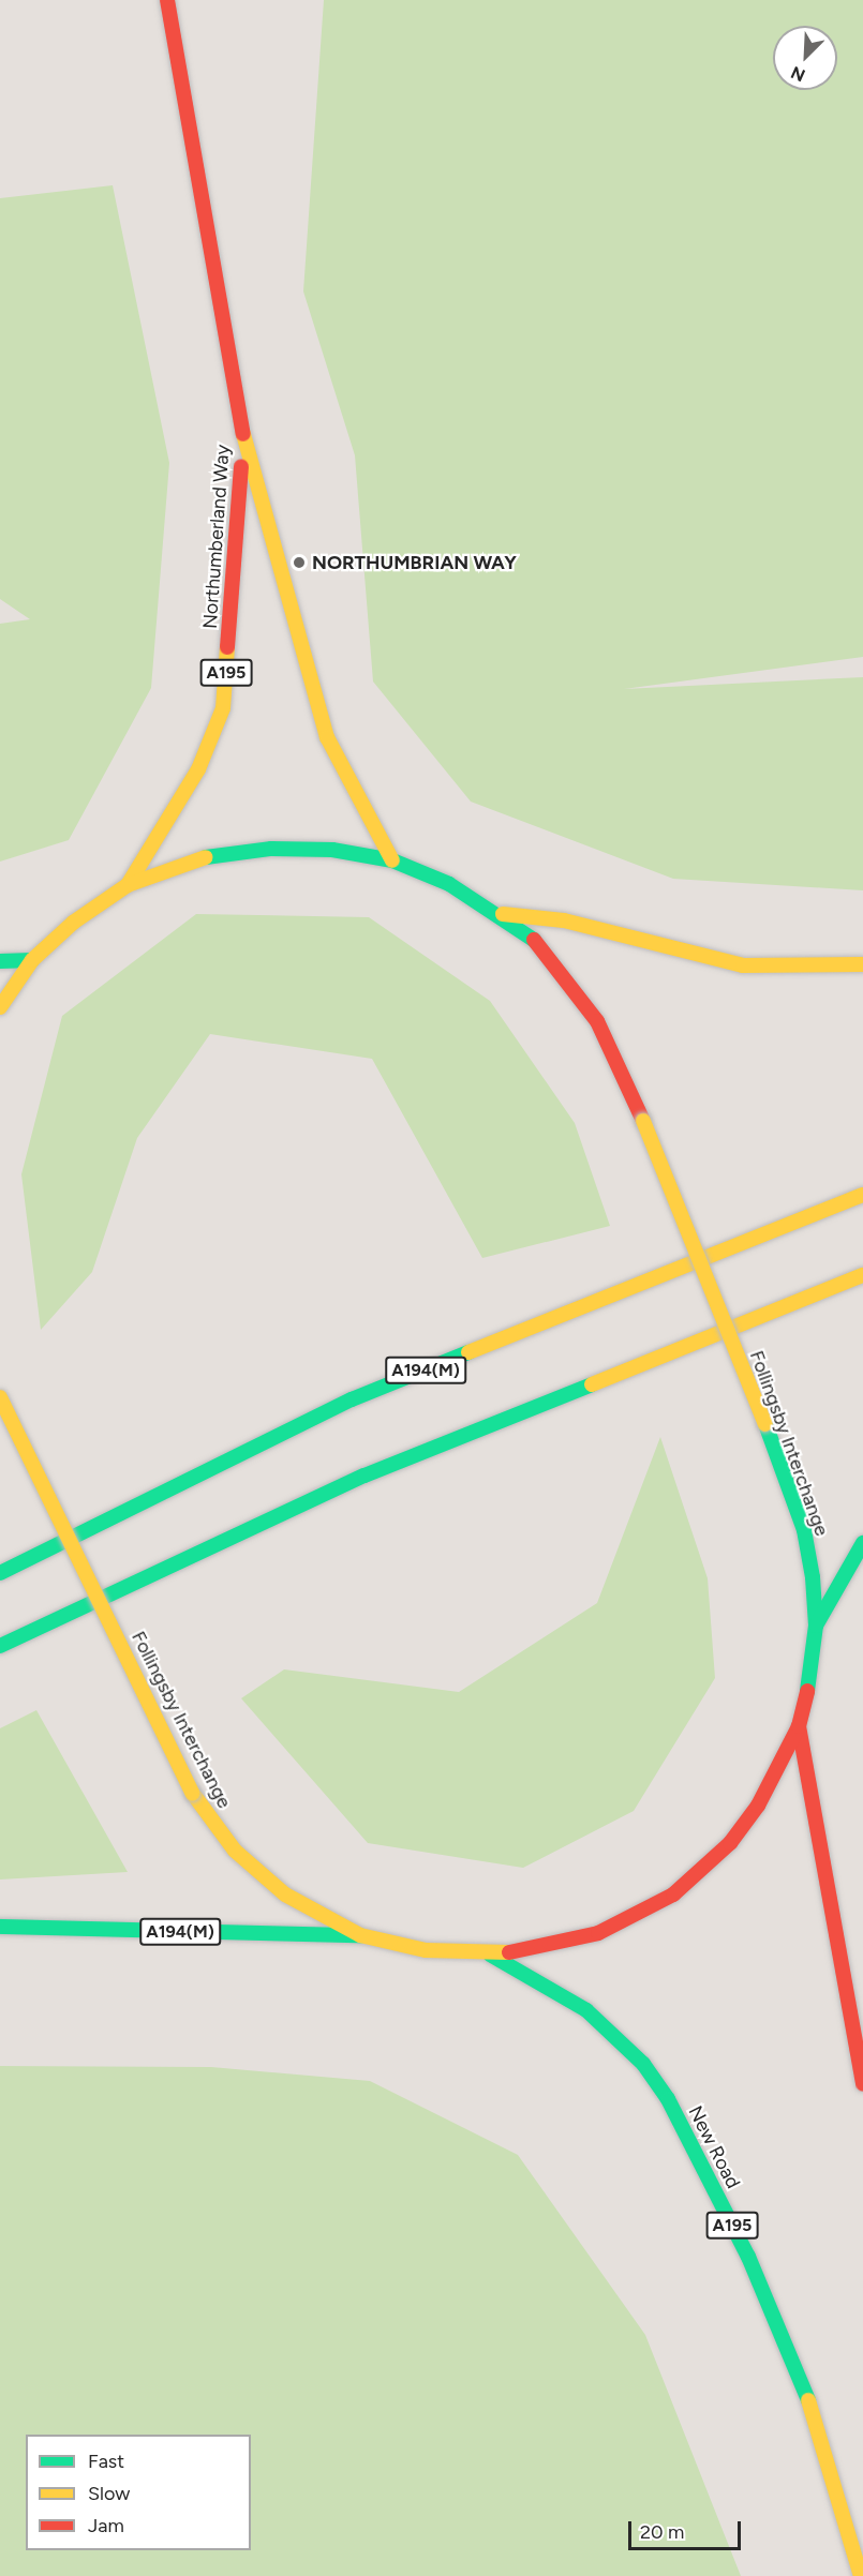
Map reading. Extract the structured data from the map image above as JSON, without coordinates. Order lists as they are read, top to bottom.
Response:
{
  "streets": {
    "main road": [
      "Northumberland Way",
      "A195",
      "A194(M)",
      "Follingsby Interchange",
      "New Road"
    ]
  },
  "crossings": [
    ["Northumberland Way", "Follingsby Interchange"],
    ["A194(M)", "Follingsby Interchange"],
    ["Follingsby Interchange", "New Road"]
  ],
  "places": ["NORTHUMBRIAN WAY"],
  "legend": ["Fast", "Slow", "Jam"],
  "scale_bar": "20 m",
  "north": "bottom left"
}
